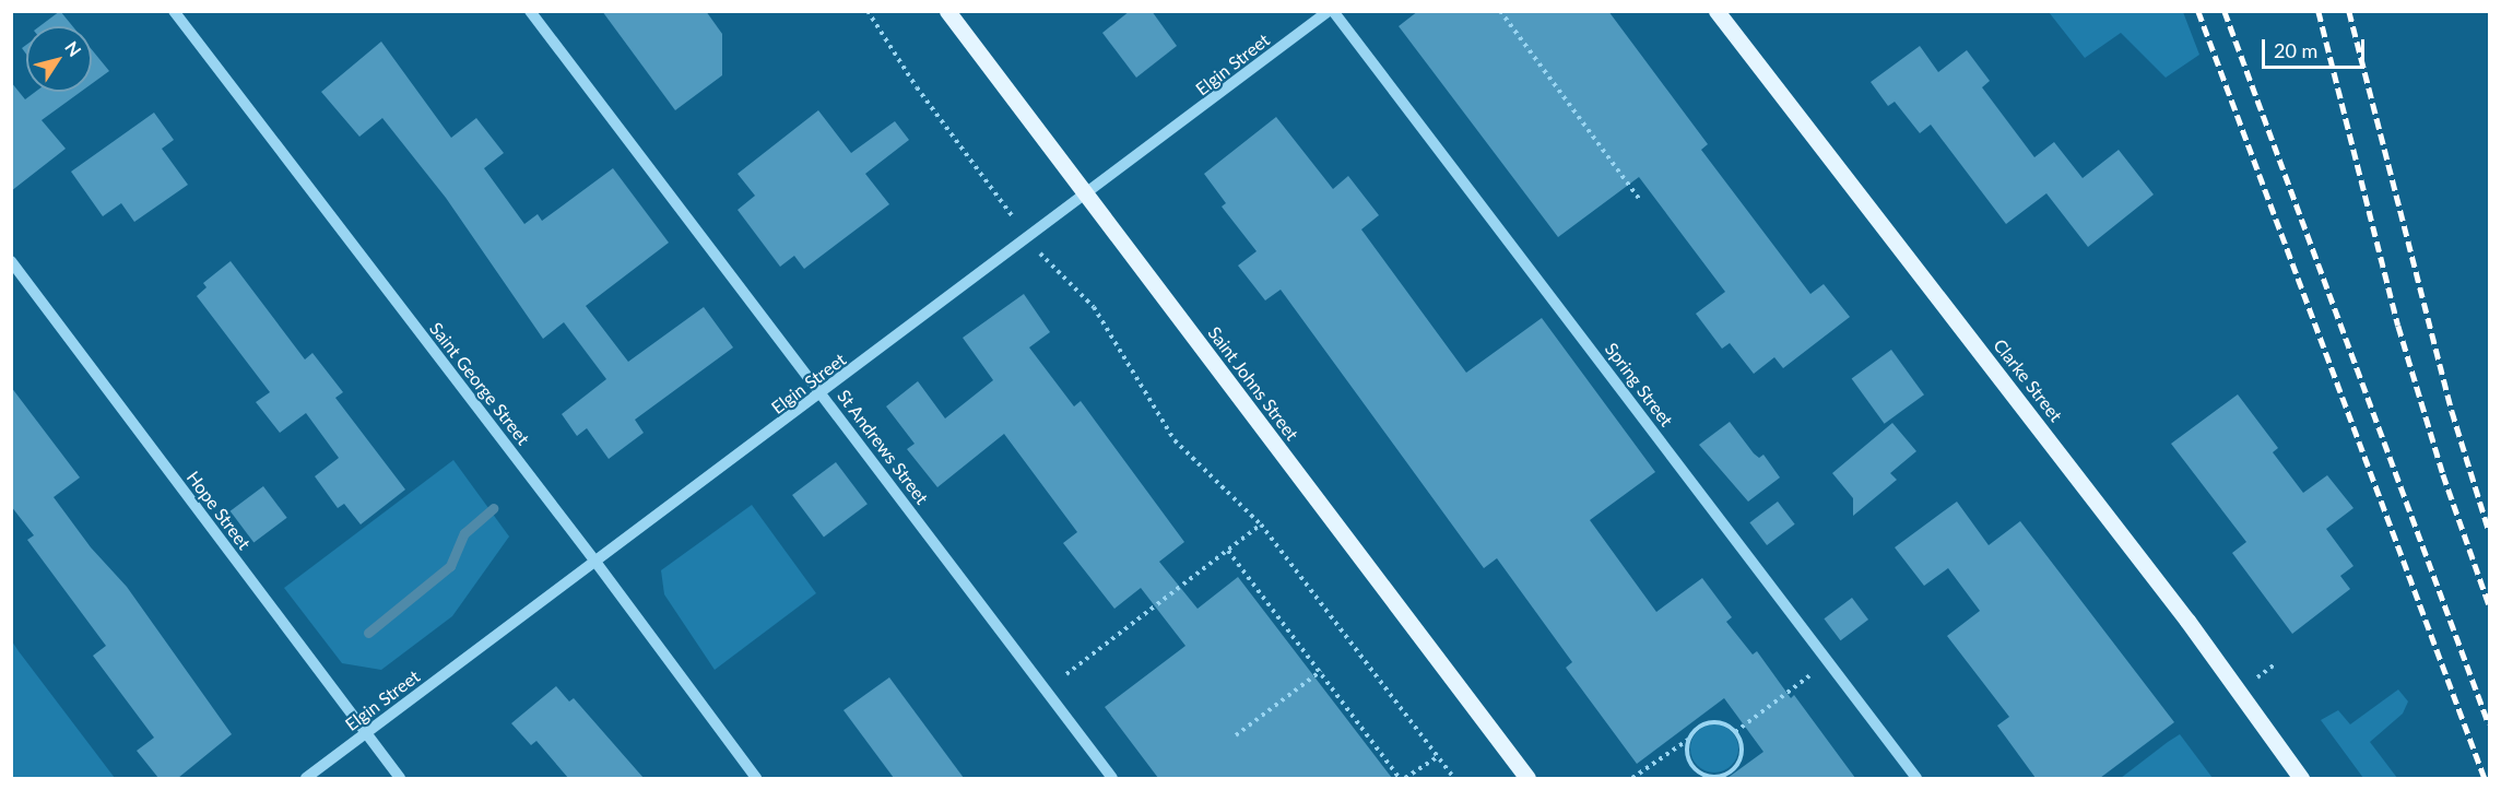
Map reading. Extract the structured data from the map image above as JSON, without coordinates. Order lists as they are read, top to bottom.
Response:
{
  "streets": {
    "main road": ["Clarke Street", "Saint Johns Street"],
    "street": [
      "Elgin Street",
      "Saint George Street",
      "Spring Street",
      "St Andrews Street",
      "Hope Street"
    ]
  },
  "crossings": [
    ["Elgin Street", "Saint George Street"],
    ["Elgin Street", "Saint Johns Street"],
    ["Elgin Street", "Spring Street"],
    ["Elgin Street", "St Andrews Street"],
    ["Elgin Street", "Hope Street"]
  ],
  "scale_bar": "20 m",
  "north": "top right"
}
